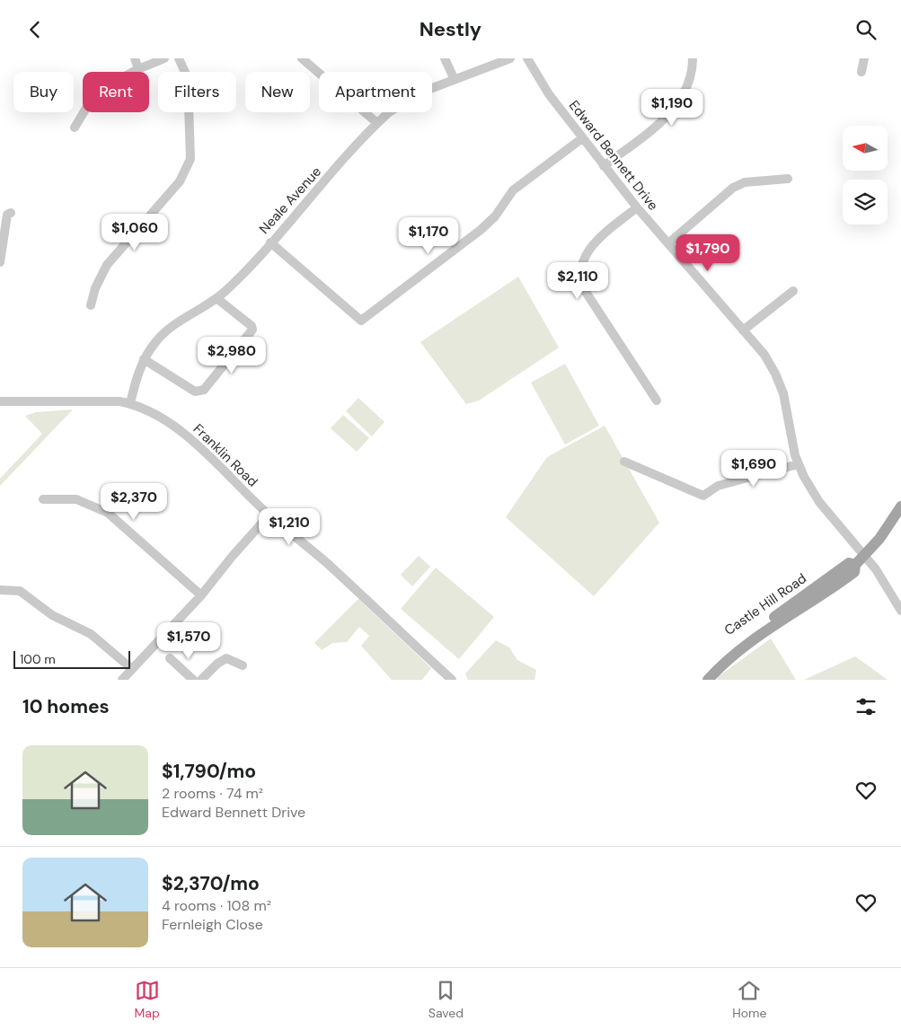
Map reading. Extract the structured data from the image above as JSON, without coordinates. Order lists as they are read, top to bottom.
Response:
{
  "streets": {
    "main road": ["Castle Hill Road"],
    "street": ["Edward Bennett Drive", "Neale Avenue", "Franklin Road"]
  },
  "crossings": [
    ["Edward Bennett Drive", "Castle Hill Road"],
    ["Neale Avenue", "Franklin Road"]
  ],
  "scale_bar": "100 m",
  "north": "left",
  "page": {
    "header": "Nestly",
    "chip": [
      "Buy",
      "Rent",
      "Filters",
      "New",
      "Apartment"
    ],
    "price": [
      "$1,190",
      "$1,060",
      "$1,170",
      "$1,790",
      "$2,110",
      "$2,980",
      "$1,690",
      "$2,370",
      "$1,210",
      "$1,570"
    ],
    "scale": "100 m",
    "heading": "10 homes",
    "list": [
      {
        "name": "$1,790/mo",
        "note": "2 rooms · 74 m² · Edward Bennett Drive"
      },
      {
        "name": "$2,370/mo",
        "note": "4 rooms · 108 m² · Fernleigh Close"
      }
    ],
    "tabs": ["Map", "Saved", "Home"]
  }
}
